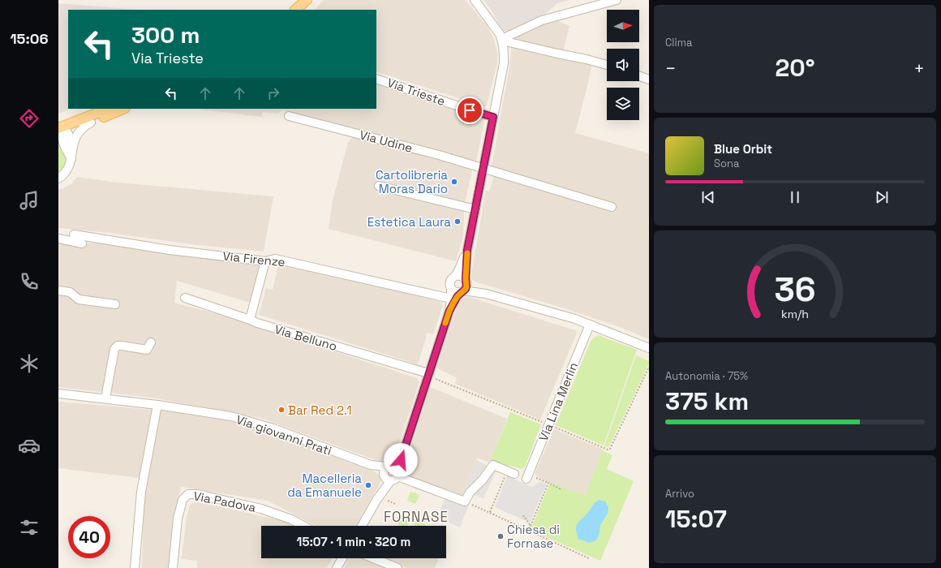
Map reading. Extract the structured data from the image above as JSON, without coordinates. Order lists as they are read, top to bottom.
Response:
{
  "streets": {
    "street": [
      "Via Trieste",
      "Via Udine",
      "Via Firenze",
      "Via Belluno",
      "Via Lina Merlin",
      "Via giovanni Prati",
      "Via Padova"
    ]
  },
  "districts": ["FORNASE"],
  "places": [
    "Cartolibreria Moras Dario",
    "Estetica Laura",
    "Bar Red 2.1",
    "Macelleria da Emanuele",
    "Chiesa di Fornase"
  ],
  "north": "right",
  "page": {
    "tabs": "15:06",
    "tile": [
      "Clima",
      ["Autonomia · 75%", "375 km"],
      ["Arrivo", "15:07"]
    ],
    "turn": ["300 m", "Via Trieste"],
    "heat": ["−", "20°", "+"],
    "song": ["Blue Orbit", "Sona"],
    "limit": "40",
    "trip": "15:07 · 1 min · 320 m",
    "gauge": ["36", "km/h"]
  }
}
